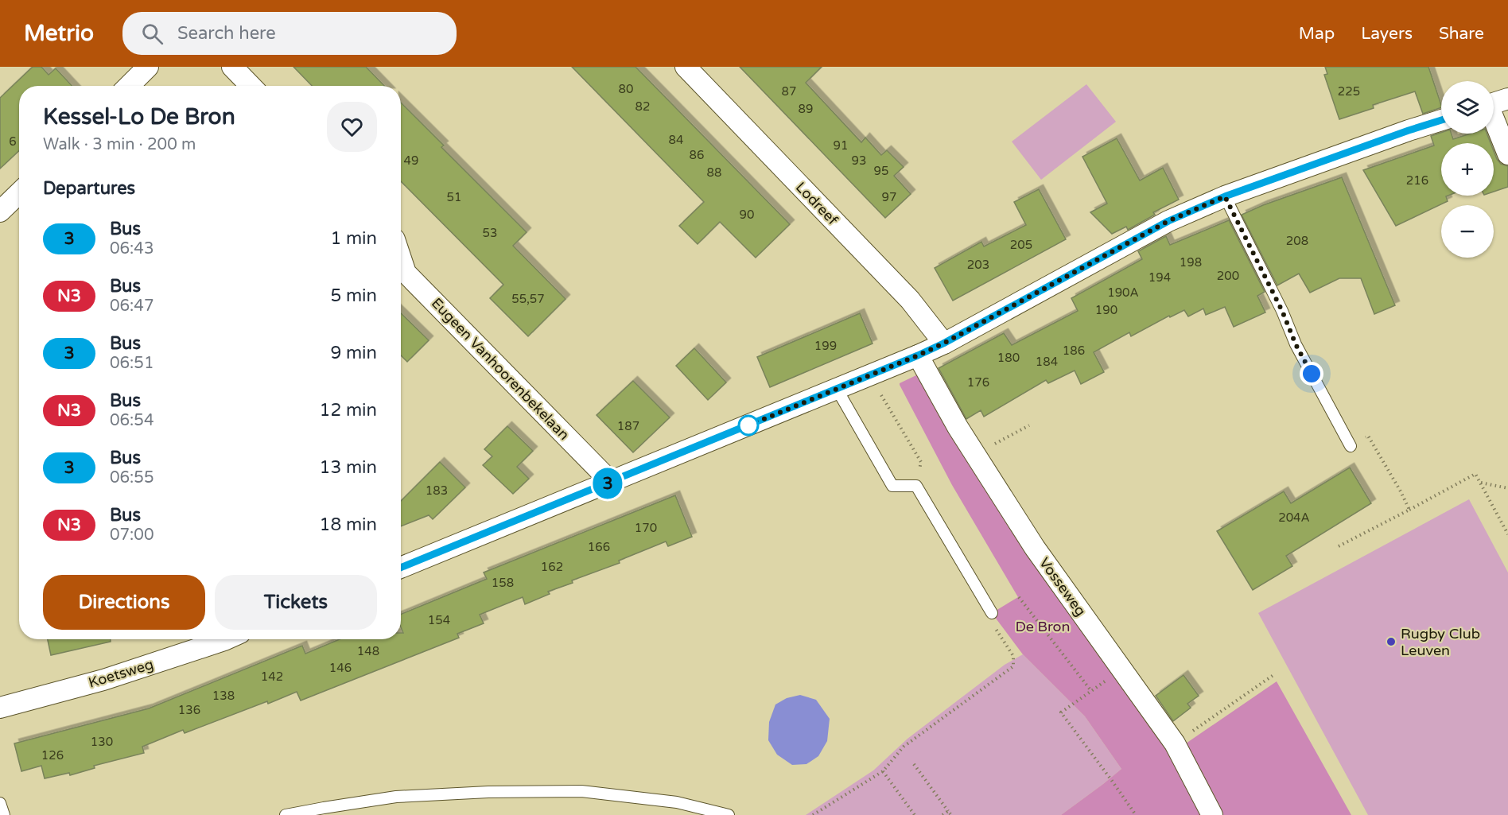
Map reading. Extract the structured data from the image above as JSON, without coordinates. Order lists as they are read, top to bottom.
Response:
{
  "streets": {
    "street": [
      "Lodreef",
      "Eugeen Vanhoorenbekelaan",
      "Vosseweg",
      "Koetsweg"
    ]
  },
  "parks": ["De Bron"],
  "places": ["Rugby Club Leuven"],
  "lines": ["bus line 3"],
  "house_numbers": [
    "80",
    "87",
    "225",
    "82",
    "89",
    "84",
    "6",
    "91",
    "86",
    "49",
    "93",
    "95",
    "88",
    "216",
    "51",
    "97",
    "90",
    "53",
    "208",
    "205",
    "198",
    "203",
    "200",
    "194",
    "190A",
    "55,57",
    "190",
    "199",
    "186",
    "180",
    "184",
    "176",
    "187",
    "183",
    "204A",
    "170",
    "166",
    "162",
    "158",
    "154",
    "148",
    "146",
    "142",
    "138",
    "136",
    "130",
    "126"
  ],
  "page": {
    "header": "Metrio",
    "search": "Search here",
    "nav": ["Map", "Layers", "Share"],
    "on_map": "3",
    "map_buttons": ["+", "−"],
    "heading": [
      ["Kessel-Lo De Bron", "Walk · 3 min · 200 m"],
      "Departures"
    ],
    "list": [
      {
        "mark": "3",
        "name": "Bus",
        "note": "06:43",
        "value": "1 min"
      },
      {
        "mark": "N3",
        "name": "Bus",
        "note": "06:47",
        "value": "5 min"
      },
      {
        "mark": "3",
        "name": "Bus",
        "note": "06:51",
        "value": "9 min"
      },
      {
        "mark": "N3",
        "name": "Bus",
        "note": "06:54",
        "value": "12 min"
      },
      {
        "mark": "3",
        "name": "Bus",
        "note": "06:55",
        "value": "13 min"
      },
      {
        "mark": "N3",
        "name": "Bus",
        "note": "07:00",
        "value": "18 min"
      }
    ],
    "buttons": ["Directions", "Tickets"]
  }
}
